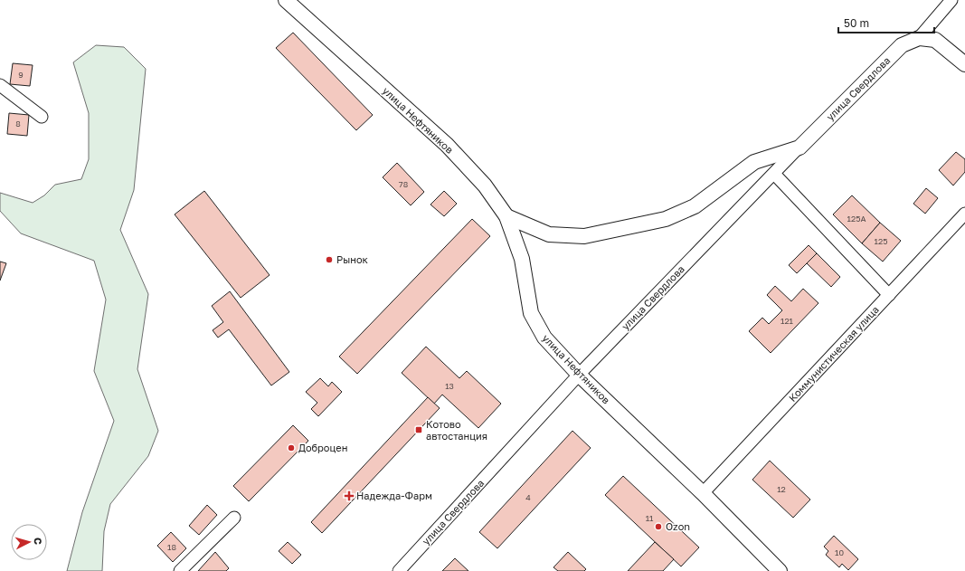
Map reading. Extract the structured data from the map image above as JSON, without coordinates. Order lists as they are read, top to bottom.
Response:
{
  "streets": {
    "street": ["улица Свердлова", "улица Нефтяников", "Коммунистическая улица"]
  },
  "crossings": [
    ["улица Свердлова", "улица Нефтяников"],
    ["улица Нефтяников", "Коммунистическая улица"]
  ],
  "places": {
    "other": ["Рынок", "Доброцен", "Ozon"],
    "transit": ["Котово автостанция"],
    "health": ["Надежда-Фарм"]
  },
  "house_numbers": [
    "9",
    "8",
    "78",
    "125А",
    "125",
    "121",
    "13",
    "12",
    "4",
    "11",
    "18",
    "10"
  ],
  "scale_bar": "50 m",
  "north": "right"
}
